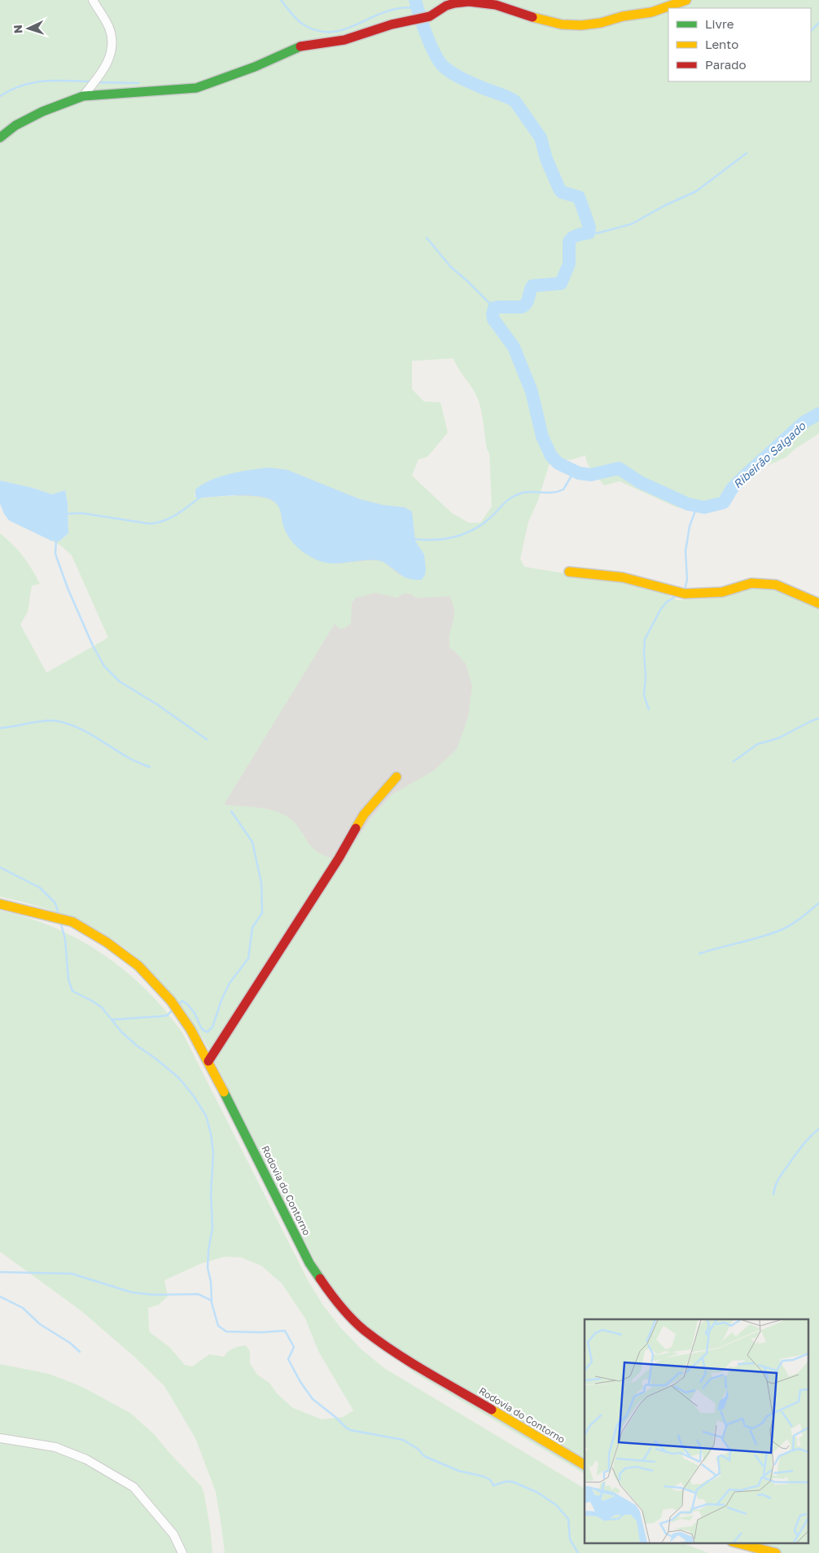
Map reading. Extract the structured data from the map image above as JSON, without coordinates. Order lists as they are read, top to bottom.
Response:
{
  "streets": {
    "street": ["Rodovia do Contorno"]
  },
  "water": ["Ribeirão Salgado"],
  "legend": ["Livre", "Lento", "Parado"],
  "north": "left"
}
